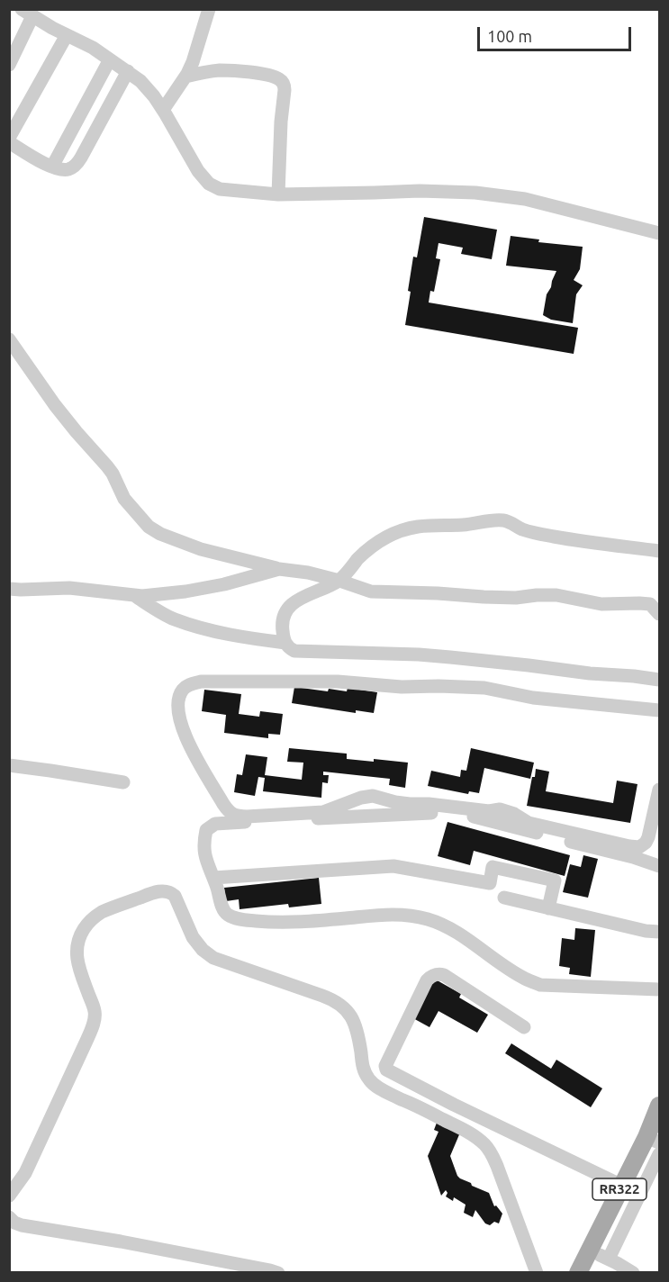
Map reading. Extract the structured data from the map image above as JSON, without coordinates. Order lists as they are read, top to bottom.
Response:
{
  "streets": {
    "main road": ["RR322"]
  },
  "scale_bar": "100 m"
}
